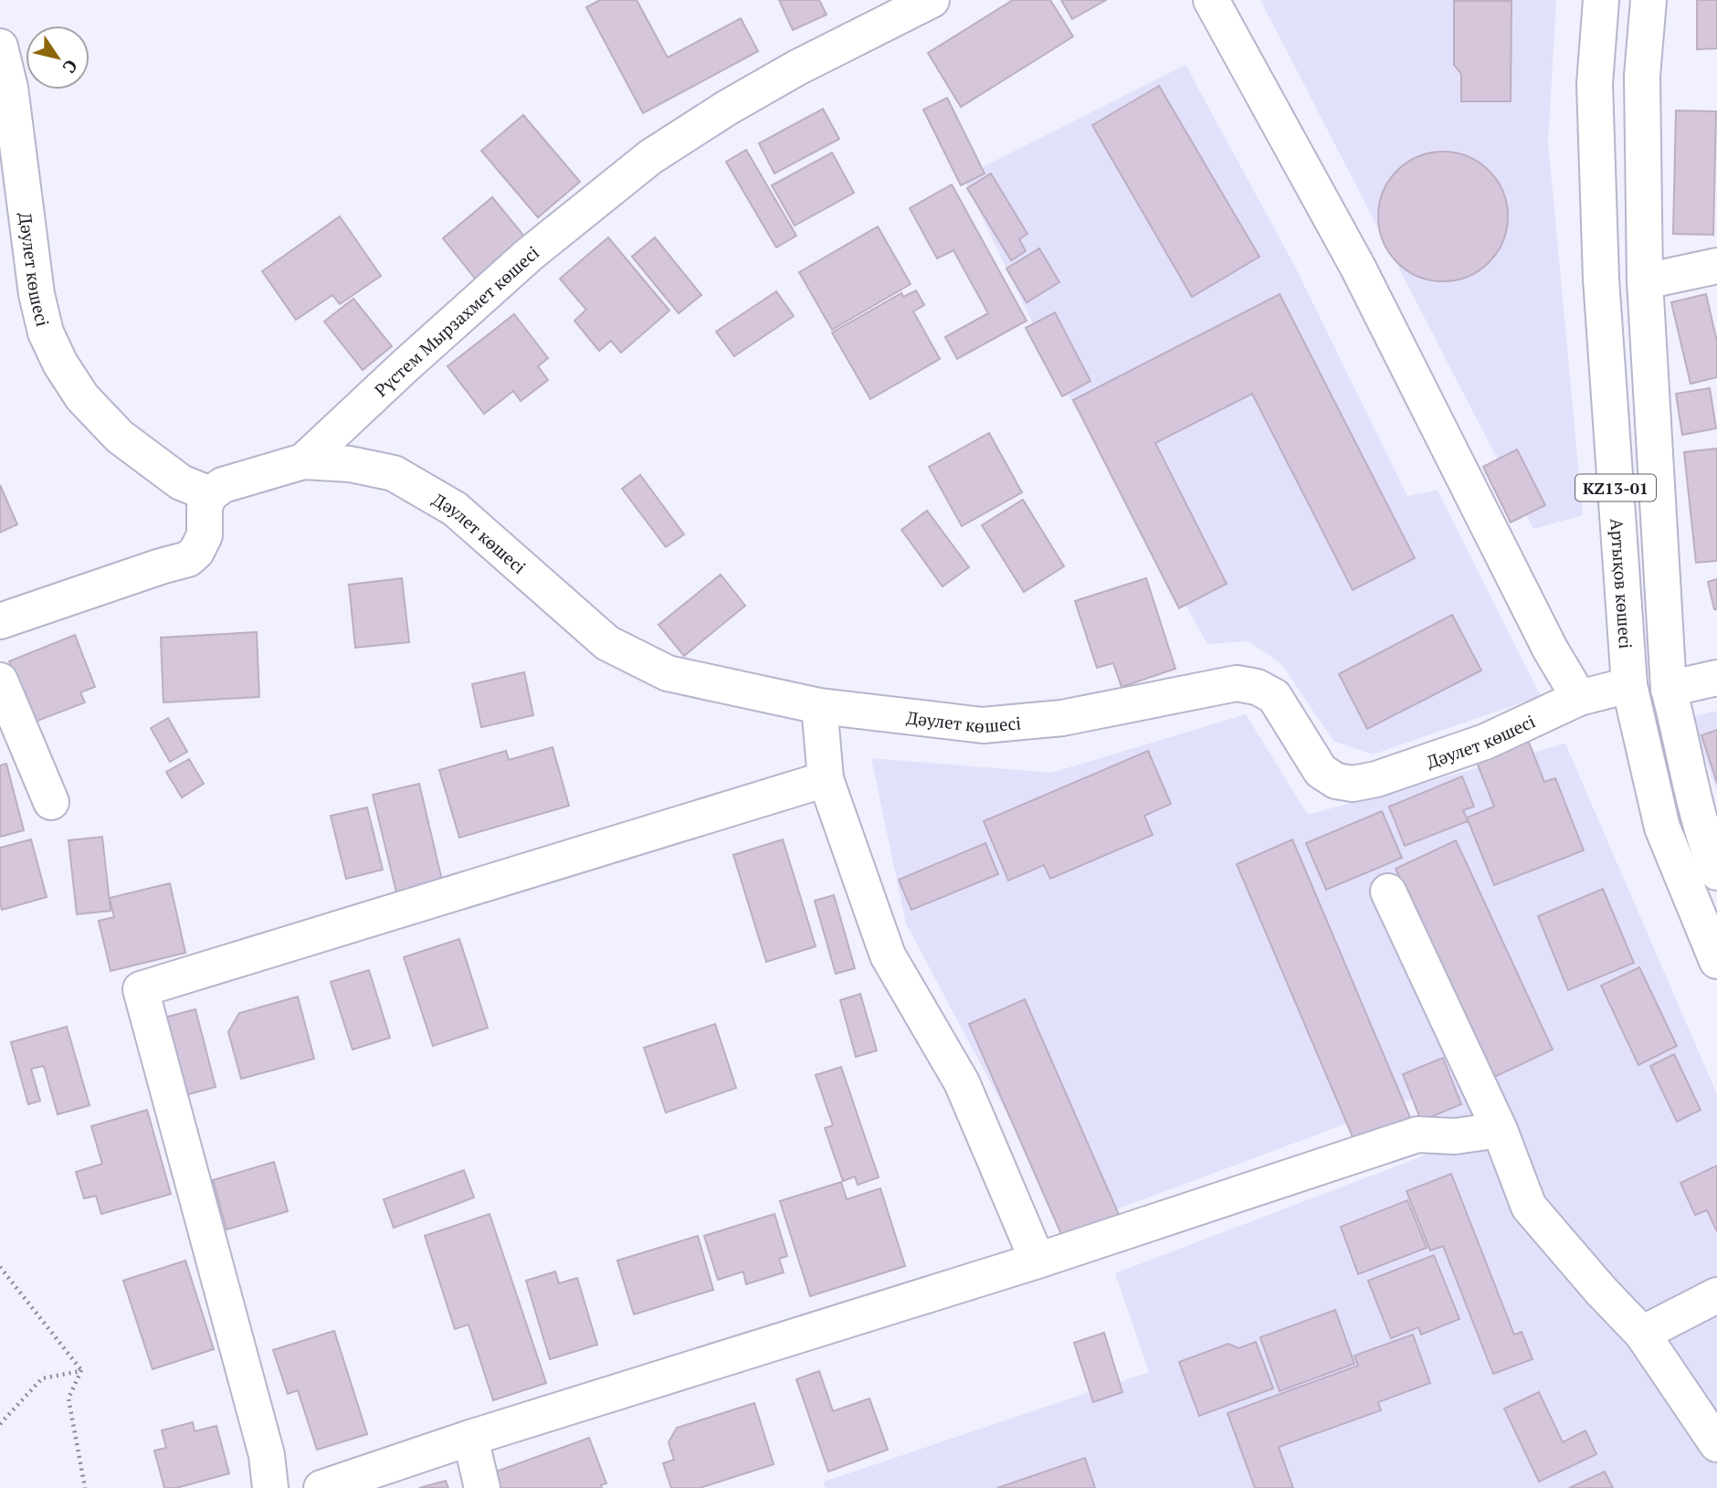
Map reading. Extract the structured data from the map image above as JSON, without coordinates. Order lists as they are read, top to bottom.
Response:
{
  "streets": {
    "main road": [
      "Дәулет көшесі",
      "Рүстем Мырзахмет көшесі",
      "KZ13-01",
      "Артықов көшесі"
    ]
  },
  "crossings": [
    ["Дәулет көшесі", "Рүстем Мырзахмет көшесі"],
    ["Дәулет көшесі", "Артықов көшесі"]
  ],
  "north": "bottom right"
}
